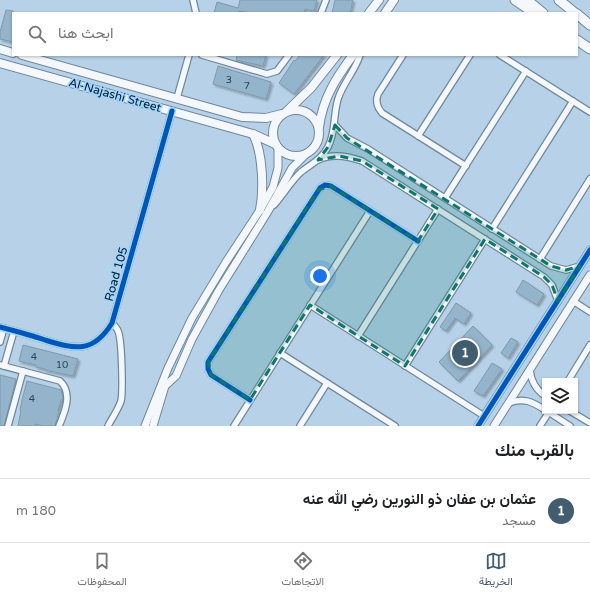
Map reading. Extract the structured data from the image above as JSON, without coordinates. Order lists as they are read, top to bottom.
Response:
{
  "streets": {
    "main road": ["Al-Najashi Street"],
    "street": ["Road 105"]
  },
  "crossings": [
    ["Al-Najashi Street", "Road 105"]
  ],
  "house_numbers": [
    "3",
    "7",
    "4",
    "10",
    "4"
  ],
  "page": {
    "search": "ابحث هنا",
    "pins": "1",
    "heading": "بالقرب منك",
    "list": [
      {
        "mark": "1",
        "name": "عثمان بن عفان ذو النورين رضي الله عنه",
        "note": "مسجد",
        "value": "180 m"
      }
    ],
    "nav": ["الخريطة", "الاتجاهات", "المحفوظات"]
  }
}
